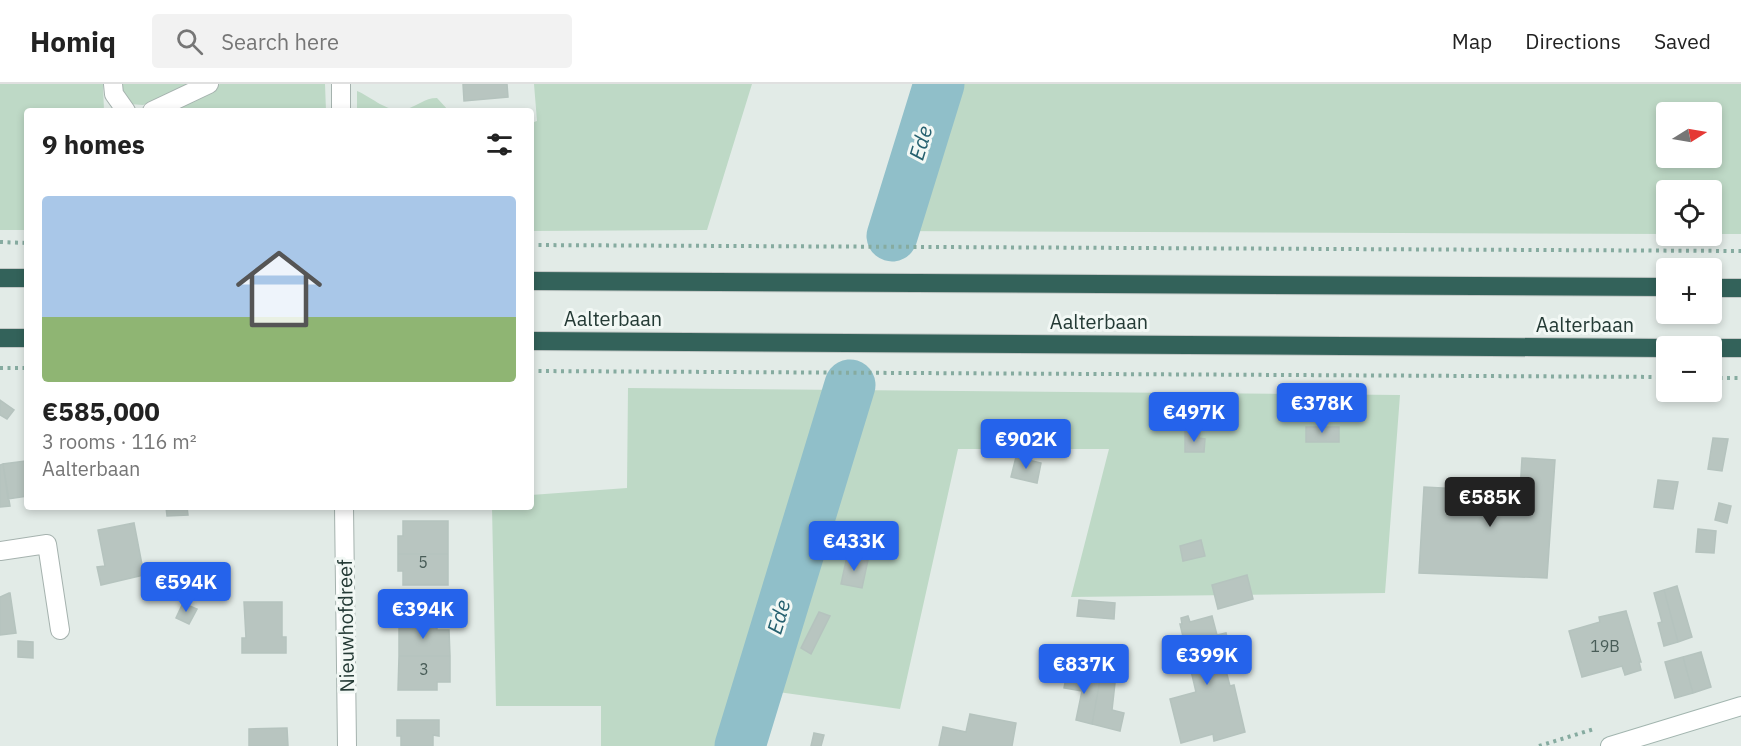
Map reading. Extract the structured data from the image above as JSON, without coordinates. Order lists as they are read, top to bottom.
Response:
{
  "streets": {
    "highway": ["Aalterbaan"],
    "street": ["Nieuwhofdreef"]
  },
  "water": ["Ede"],
  "house_numbers": ["5", "19B", "3"],
  "north": "right",
  "page": {
    "header": "Homiq",
    "search": "Search here",
    "nav": ["Map", "Directions", "Saved"],
    "map_buttons": ["+", "−"],
    "heading": "9 homes",
    "list": [
      {
        "name": "€585,000",
        "note": "3 rooms · 116 m² · Aalterbaan"
      }
    ],
    "price": [
      "€378K",
      "€497K",
      "€902K",
      "€585K",
      "€433K",
      "€594K",
      "€394K",
      "€399K",
      "€837K"
    ]
  }
}
